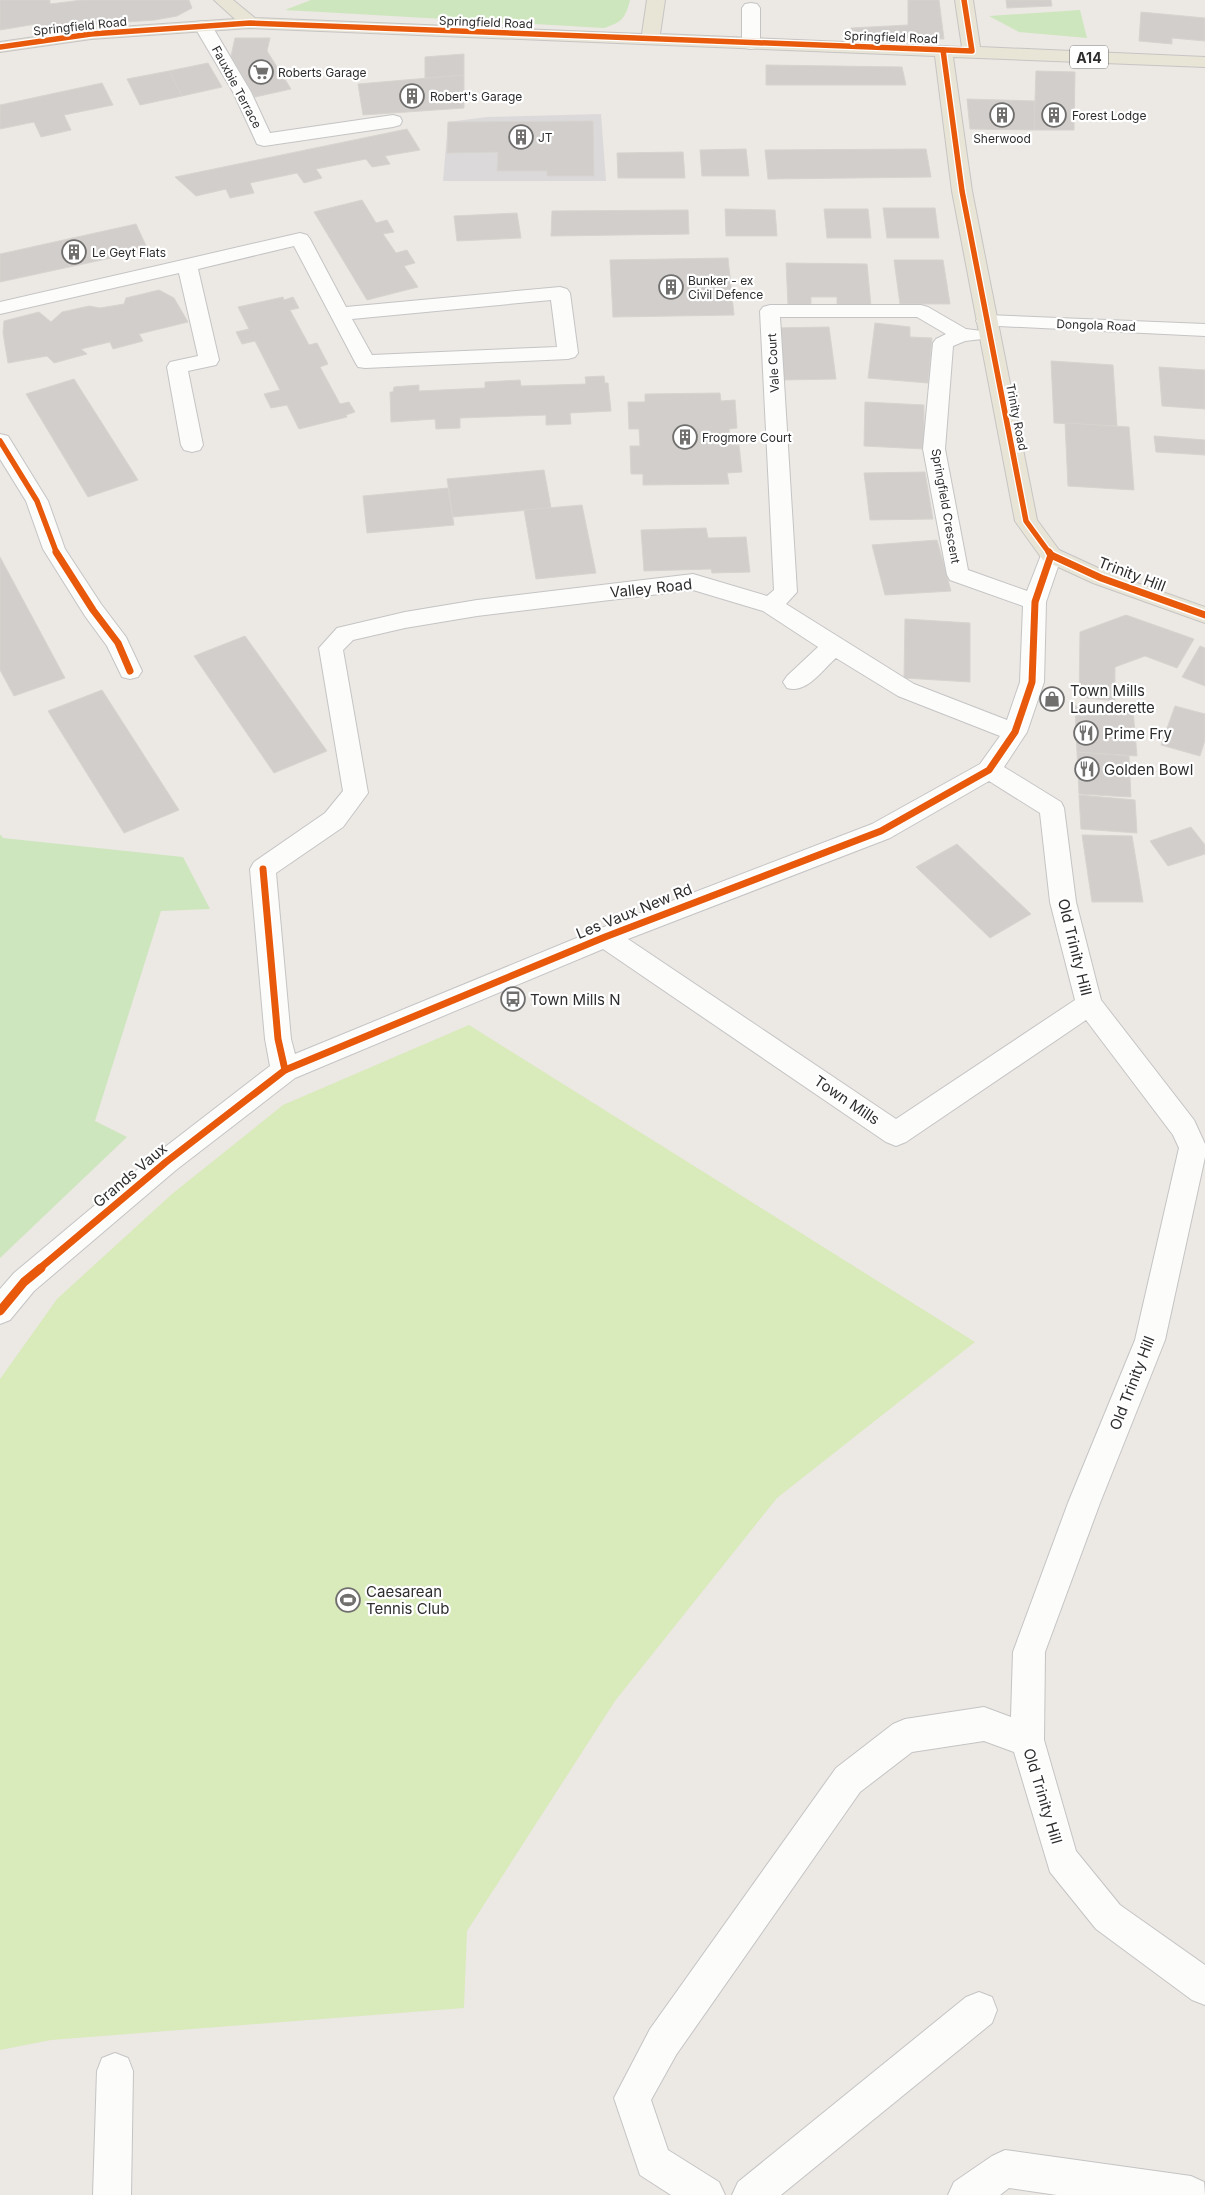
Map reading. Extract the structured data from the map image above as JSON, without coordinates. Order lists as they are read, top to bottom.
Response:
{
  "streets": {
    "main road": [
      "Springfield Road",
      "A14",
      "Trinity Road",
      "Trinity Hill"
    ],
    "street": [
      "Fauxbie Terrace",
      "Dongola Road",
      "Vale Court",
      "Springfield Crescent",
      "Valley Road",
      "Les Vaux New Rd",
      "Old Trinity Hill",
      "Town Mills",
      "Grands Vaux"
    ]
  },
  "crossings": [
    ["Springfield Road", "A14"],
    ["Springfield Road", "Fauxbie Terrace"],
    ["Springfield Road", "Trinity Road"],
    ["Dongola Road", "Trinity Road"],
    ["Vale Court", "Springfield Crescent"],
    ["Vale Court", "Valley Road"],
    ["Trinity Road", "Trinity Hill"],
    ["Valley Road", "Les Vaux New Rd"],
    ["Valley Road", "Grands Vaux"],
    ["Les Vaux New Rd", "Old Trinity Hill"],
    ["Les Vaux New Rd", "Town Mills"],
    ["Les Vaux New Rd", "Grands Vaux"],
    ["Old Trinity Hill", "Town Mills"]
  ],
  "places": {
    "supermarket": ["Roberts Garage"],
    "building": [
      "Robert's Garage",
      "Sherwood",
      "Forest Lodge",
      "JT",
      "Le Geyt Flats",
      "Bunker - ex Civil Defence",
      "Frogmore Court"
    ],
    "shop": ["Town Mills Launderette"],
    "restaurant": ["Prime Fry", "Golden Bowl"],
    "bus stop": ["Town Mills N"],
    "sports": ["Caesarean Tennis Club"]
  }
}
